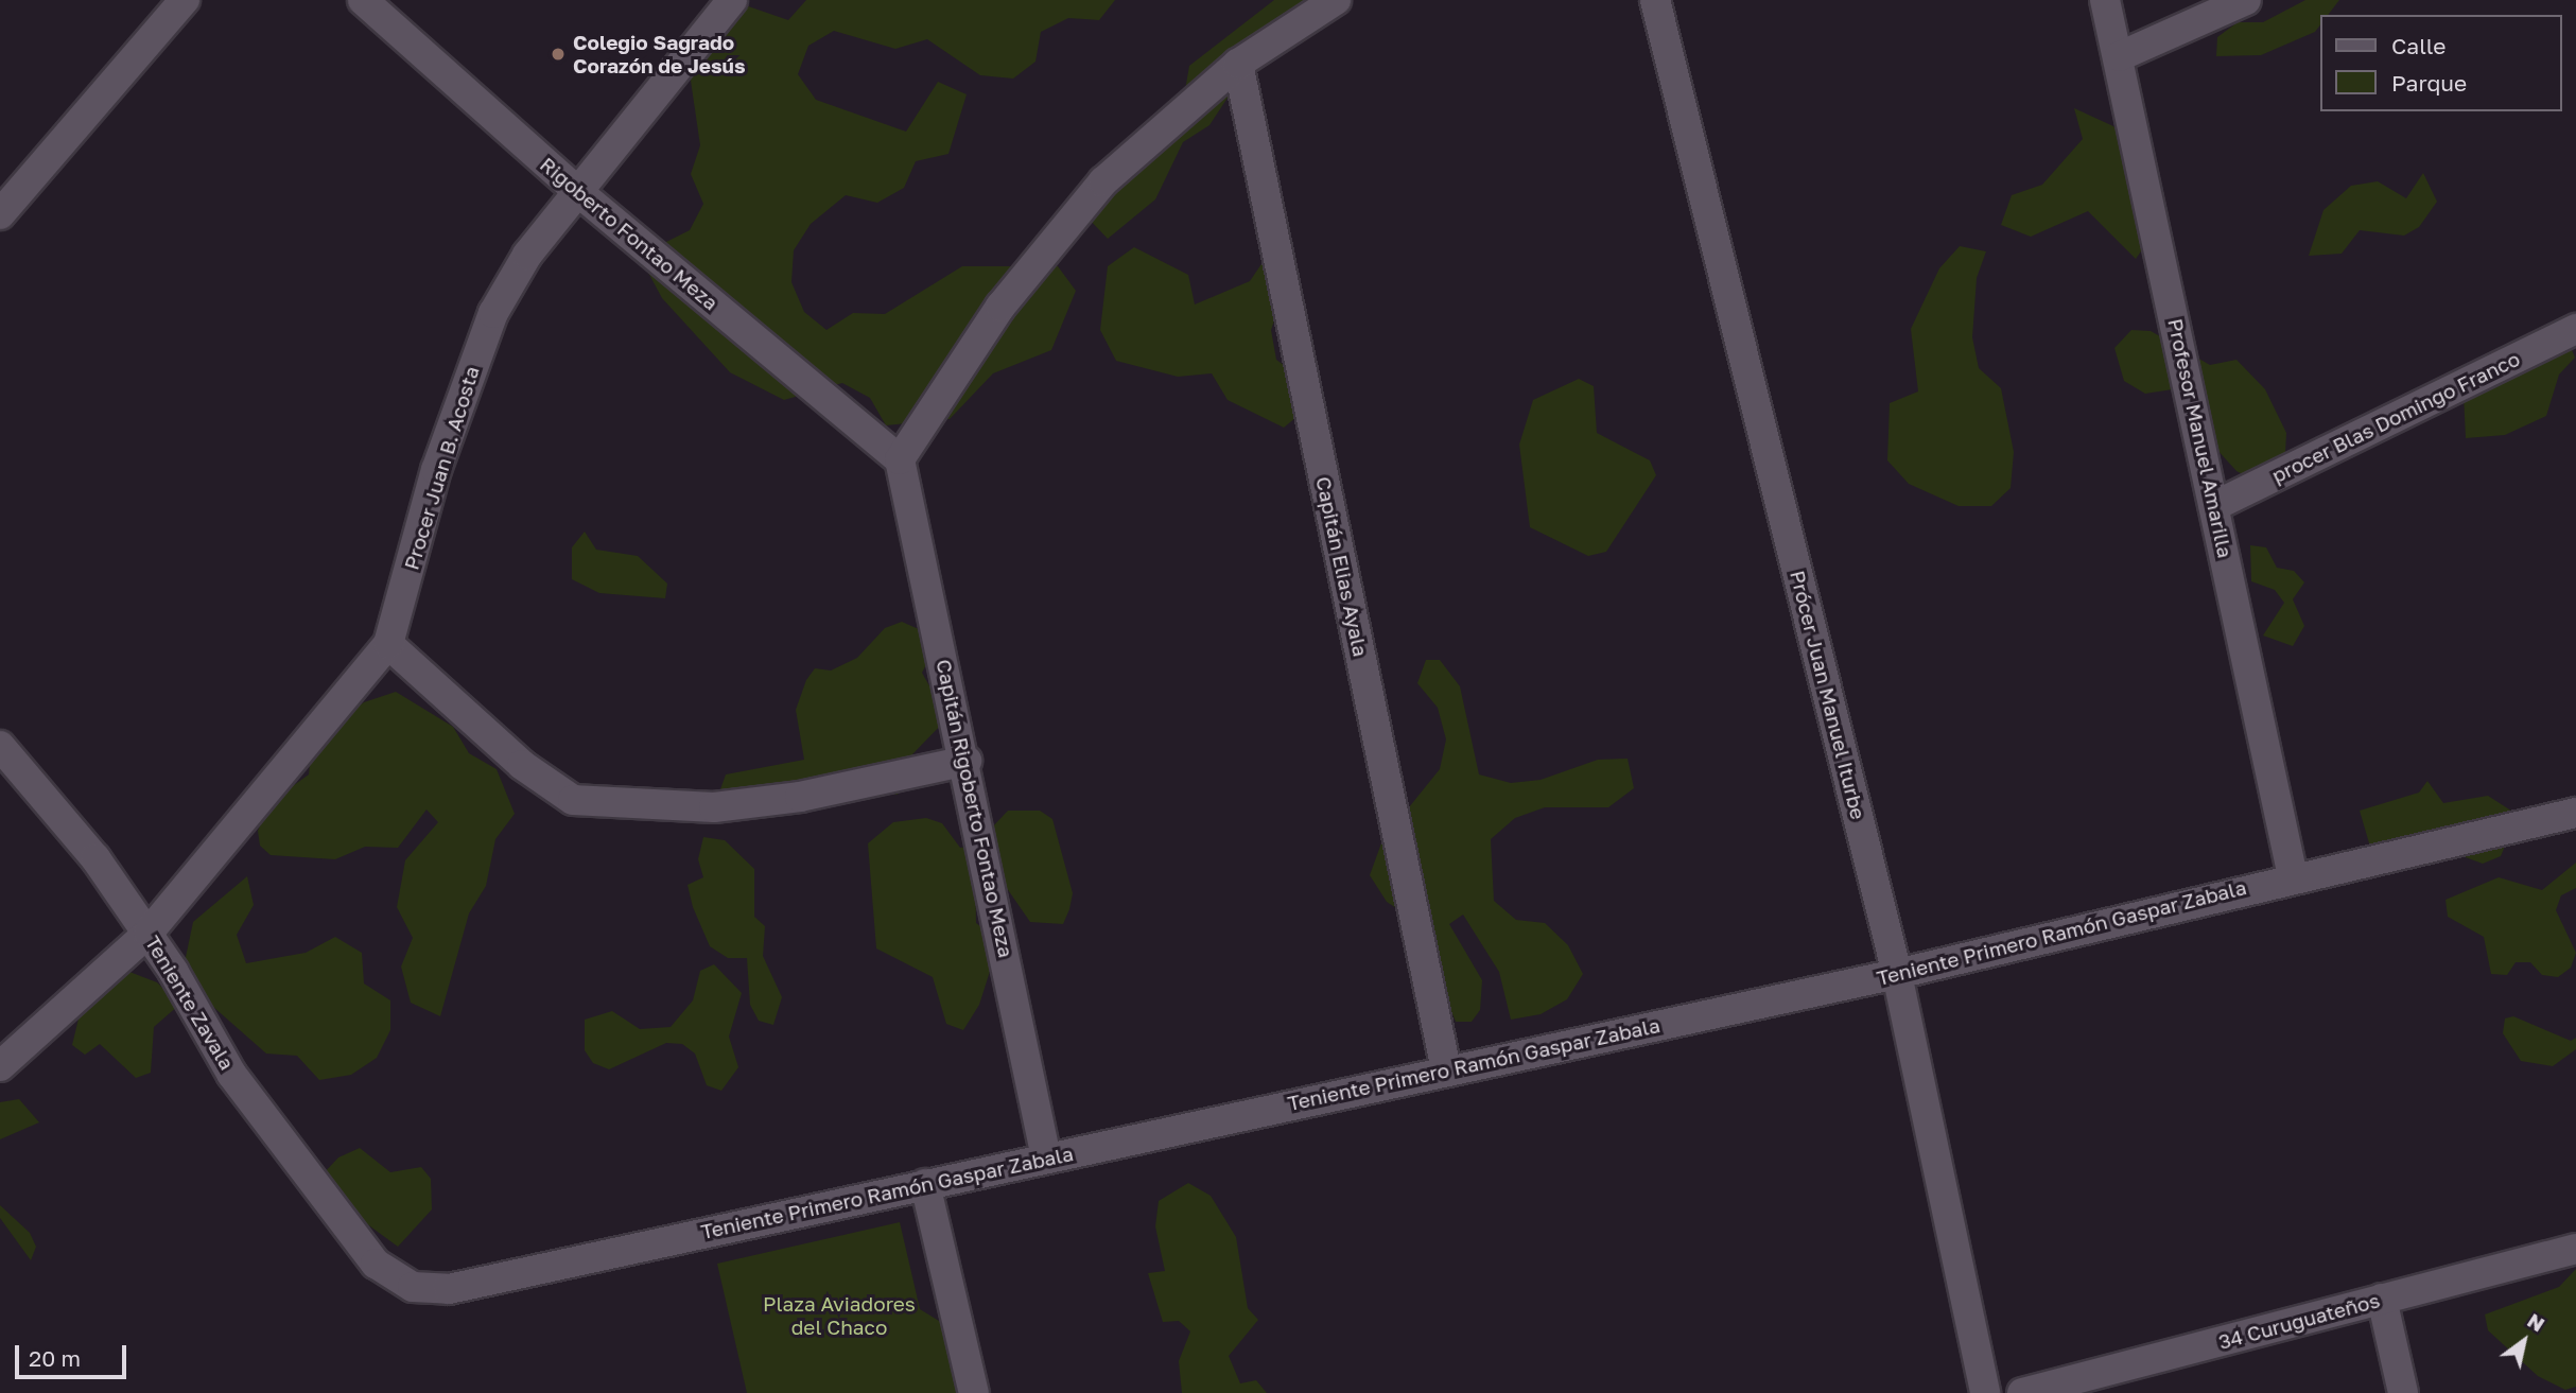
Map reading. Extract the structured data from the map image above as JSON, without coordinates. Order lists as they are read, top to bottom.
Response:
{
  "streets": {
    "street": [
      "Rigoberto Fontao Meza",
      "procer Blas Domingo Franco",
      "Profesor Manuel Amarilla",
      "Procer Juan B. Acosta",
      "Capitán Elias Ayala",
      "Prócer Juan Manuel Iturbe",
      "Capitán Rigoberto Fontao Meza",
      "Teniente Primero Ramón Gaspar Zabala",
      "Teniente Zavala",
      "34 Curuguateños"
    ]
  },
  "crossings": [
    ["Rigoberto Fontao Meza", "Procer Juan B. Acosta"],
    ["Rigoberto Fontao Meza", "Capitán Rigoberto Fontao Meza"],
    ["procer Blas Domingo Franco", "Profesor Manuel Amarilla"],
    ["Profesor Manuel Amarilla", "Teniente Primero Ramón Gaspar Zabala"],
    ["Procer Juan B. Acosta", "Teniente Zavala"],
    ["Capitán Elias Ayala", "Teniente Primero Ramón Gaspar Zabala"],
    ["Prócer Juan Manuel Iturbe", "Teniente Primero Ramón Gaspar Zabala"],
    ["Capitán Rigoberto Fontao Meza", "Teniente Primero Ramón Gaspar Zabala"],
    ["Teniente Primero Ramón Gaspar Zabala", "Teniente Zavala"]
  ],
  "parks": ["Plaza Aviadores del Chaco"],
  "places": ["Colegio Sagrado Corazón de Jesús"],
  "legend": ["Calle", "Parque"],
  "scale_bar": "20 m",
  "north": "top right"
}
